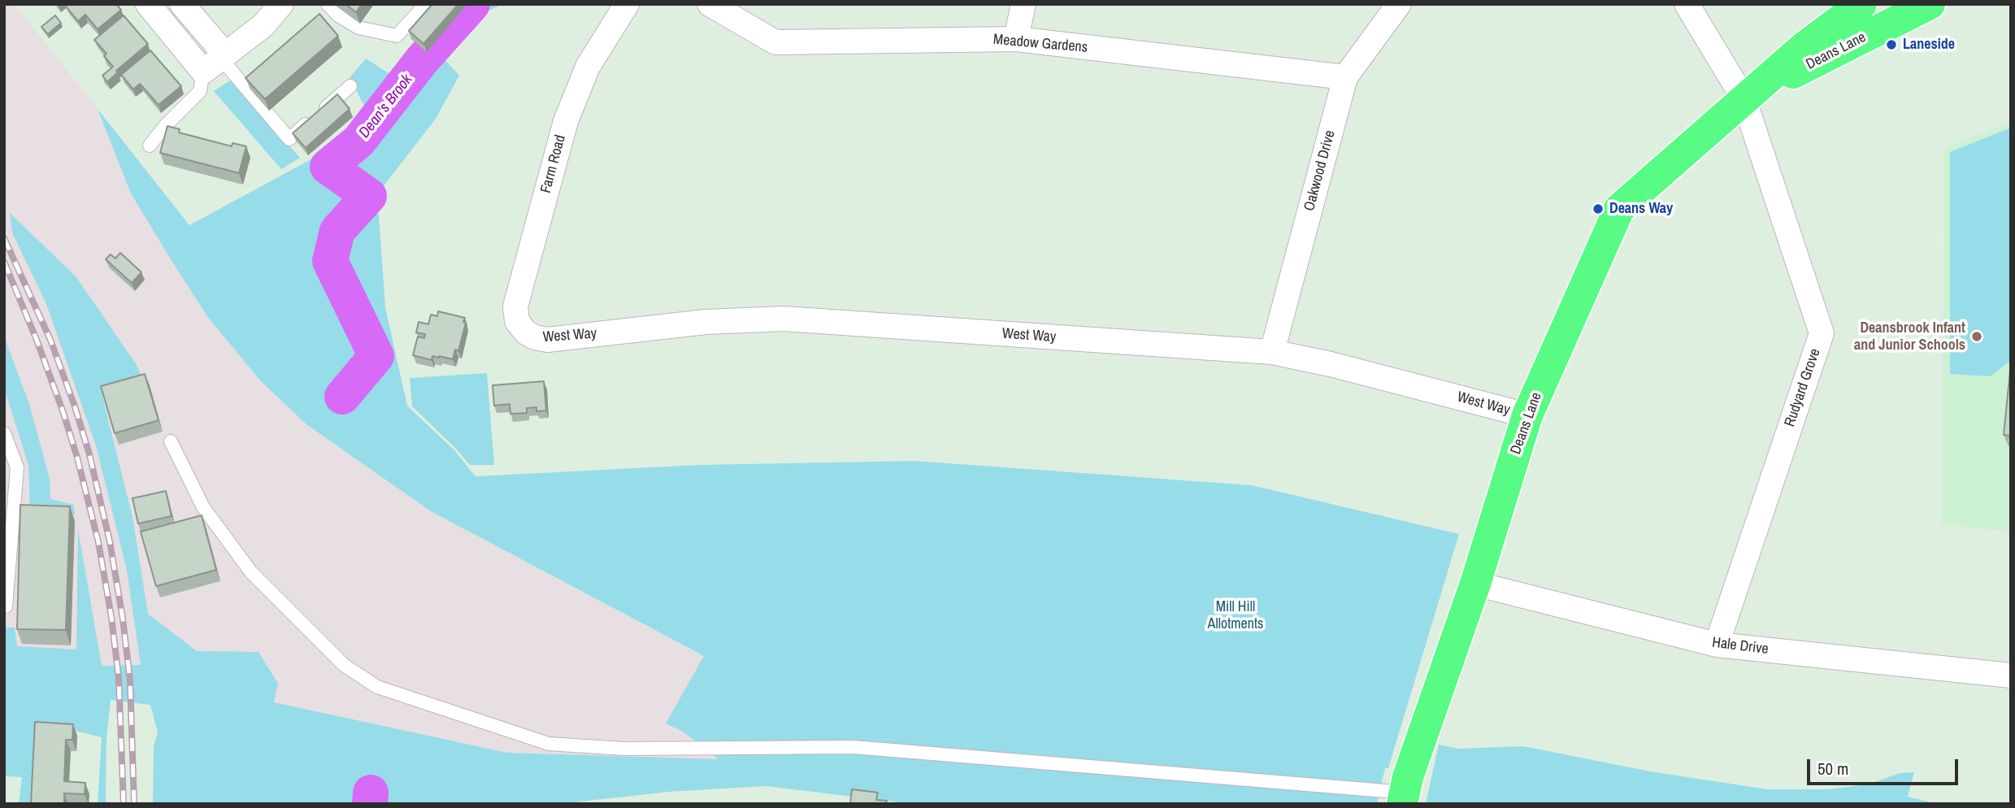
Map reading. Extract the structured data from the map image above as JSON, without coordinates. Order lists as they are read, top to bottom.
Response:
{
  "streets": {
    "main road": ["Deans Lane"],
    "street": [
      "Meadow Gardens",
      "Farm Road",
      "Oakwood Drive",
      "West Way",
      "Rudyard Grove",
      "Hale Drive"
    ]
  },
  "crossings": [
    ["Meadow Gardens", "Oakwood Drive"],
    ["Deans Lane", "West Way"],
    ["Deans Lane", "Rudyard Grove"],
    ["Deans Lane", "Hale Drive"],
    ["Farm Road", "West Way"],
    ["Oakwood Drive", "West Way"],
    ["Rudyard Grove", "Hale Drive"]
  ],
  "water": ["Dean's Brook"],
  "parks": ["Mill Hill Allotments"],
  "places": ["Laneside", "Deans Way", "Deansbrook Infant and Junior Schools"],
  "scale_bar": "50 m"
}
